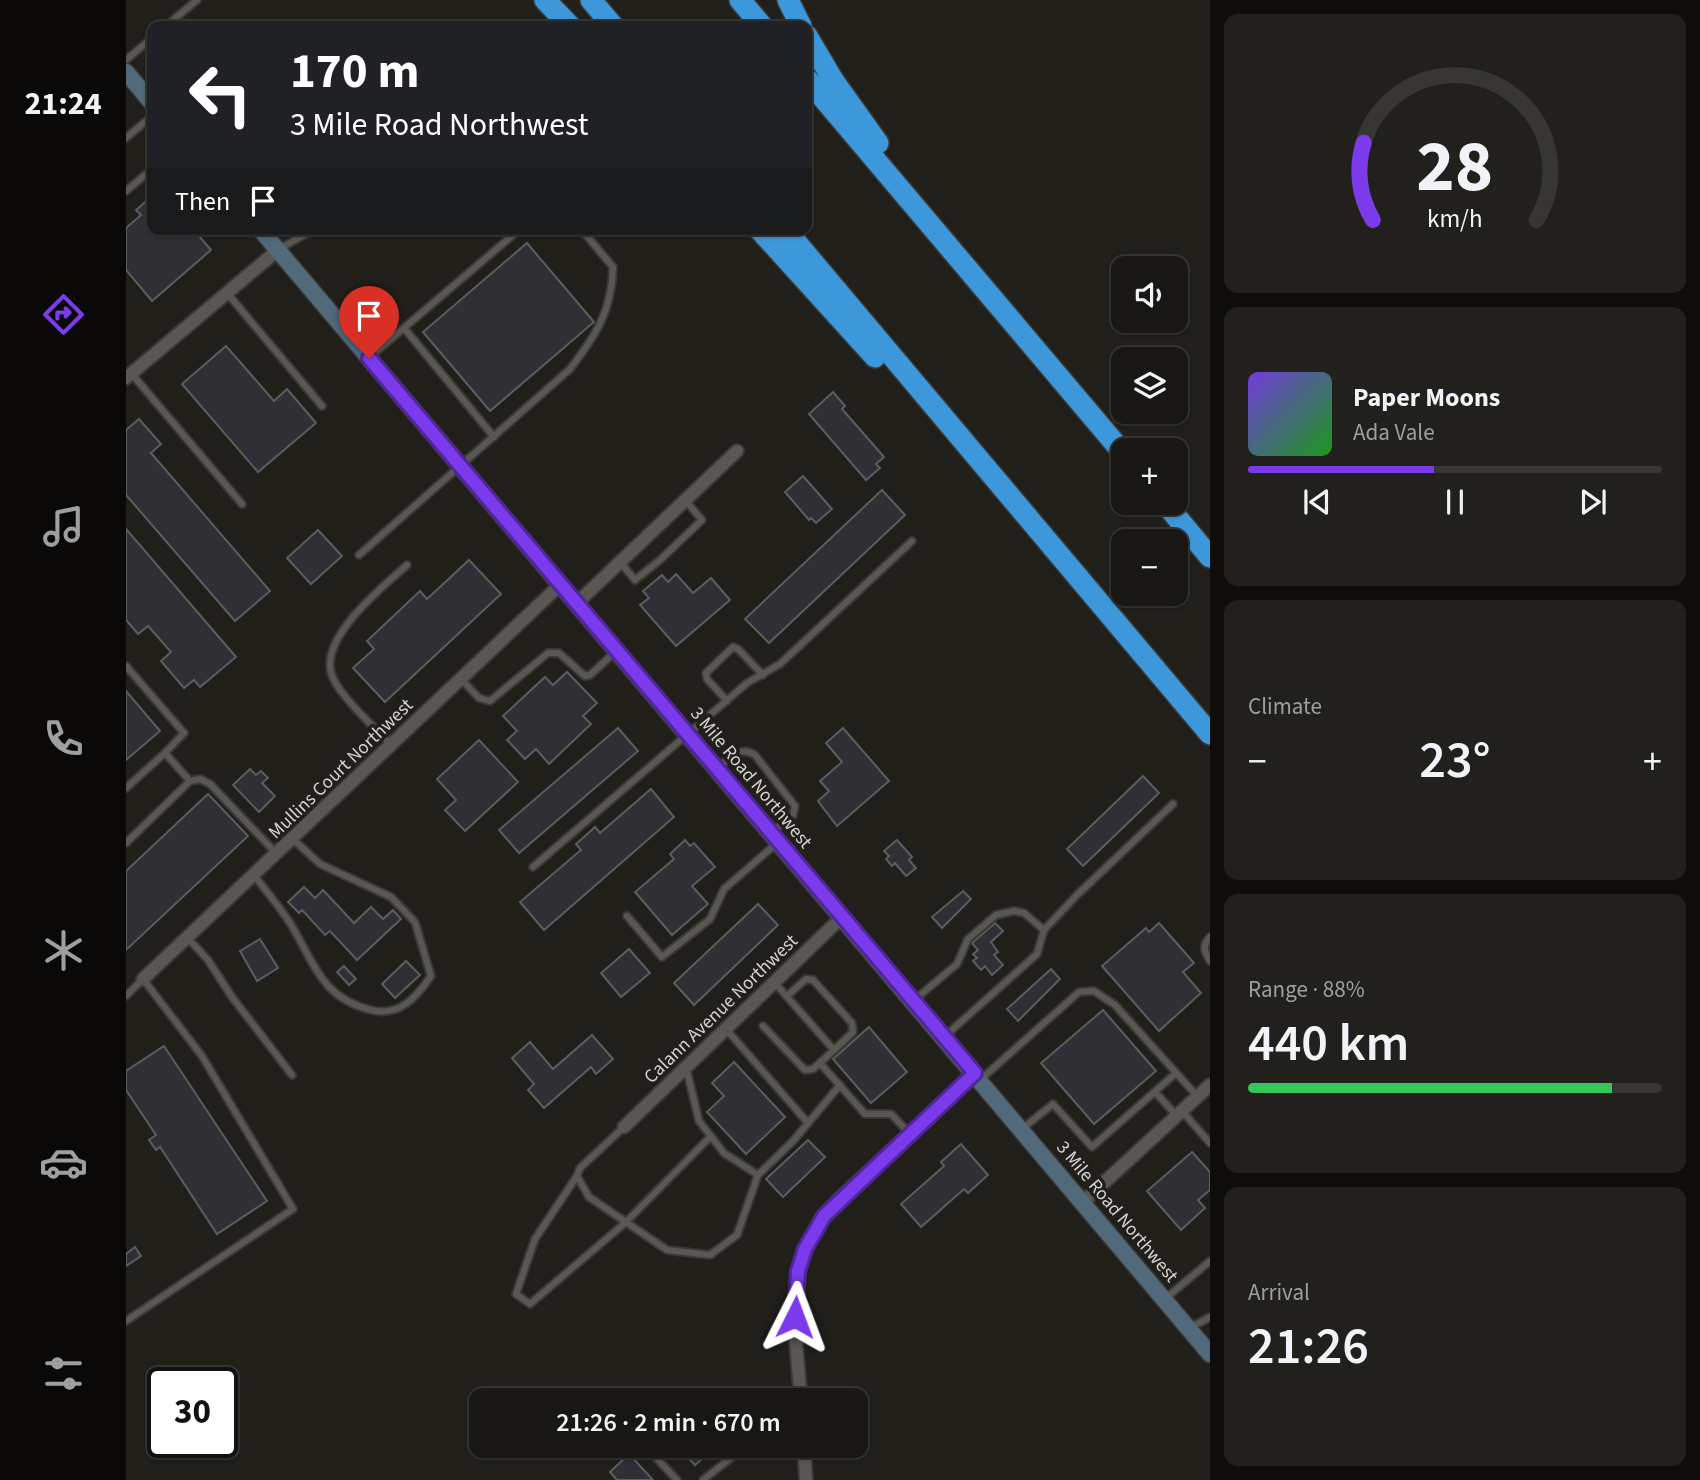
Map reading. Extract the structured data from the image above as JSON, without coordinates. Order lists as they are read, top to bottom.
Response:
{
  "streets": {
    "main road": ["3 Mile Road Northwest"],
    "street": ["Mullins Court Northwest", "Calann Avenue Northwest"]
  },
  "crossings": [
    ["Mullins Court Northwest", "3 Mile Road Northwest"],
    ["3 Mile Road Northwest", "Calann Avenue Northwest"]
  ],
  "page": {
    "tabs": "21:24",
    "turn": ["170 m", "3 Mile Road Northwest"],
    "then": "Then",
    "map_buttons": ["+", "−"],
    "song": ["Paper Moons", "Ada Vale"],
    "tile": [
      "Climate",
      ["Range · 88%", "440 km"],
      ["Arrival", "21:26"]
    ],
    "heat": ["−", "23°", "+"],
    "limit": "30",
    "trip": "21:26 · 2 min · 670 m",
    "gauge": ["28", "km/h"]
  }
}
